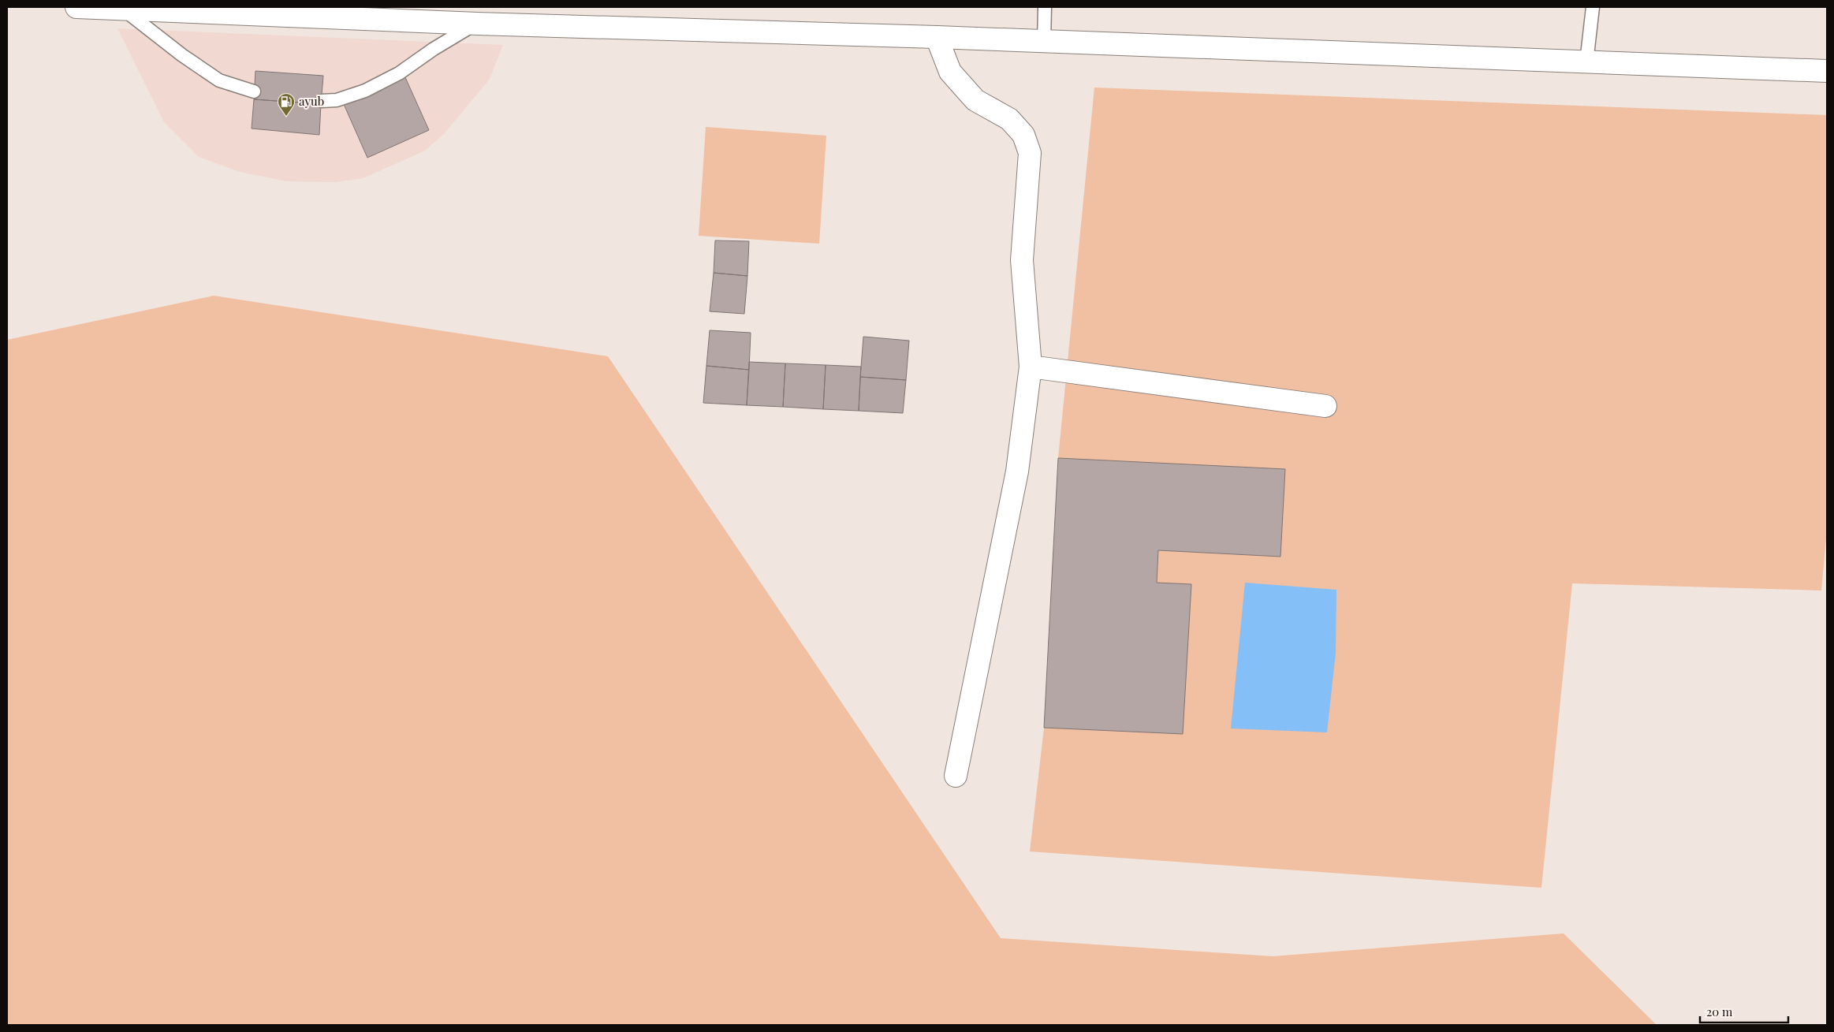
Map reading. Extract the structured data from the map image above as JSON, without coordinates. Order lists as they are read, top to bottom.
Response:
{
  "places": {
    "fuel station": ["ayub"]
  },
  "scale_bar": "20 m"
}
